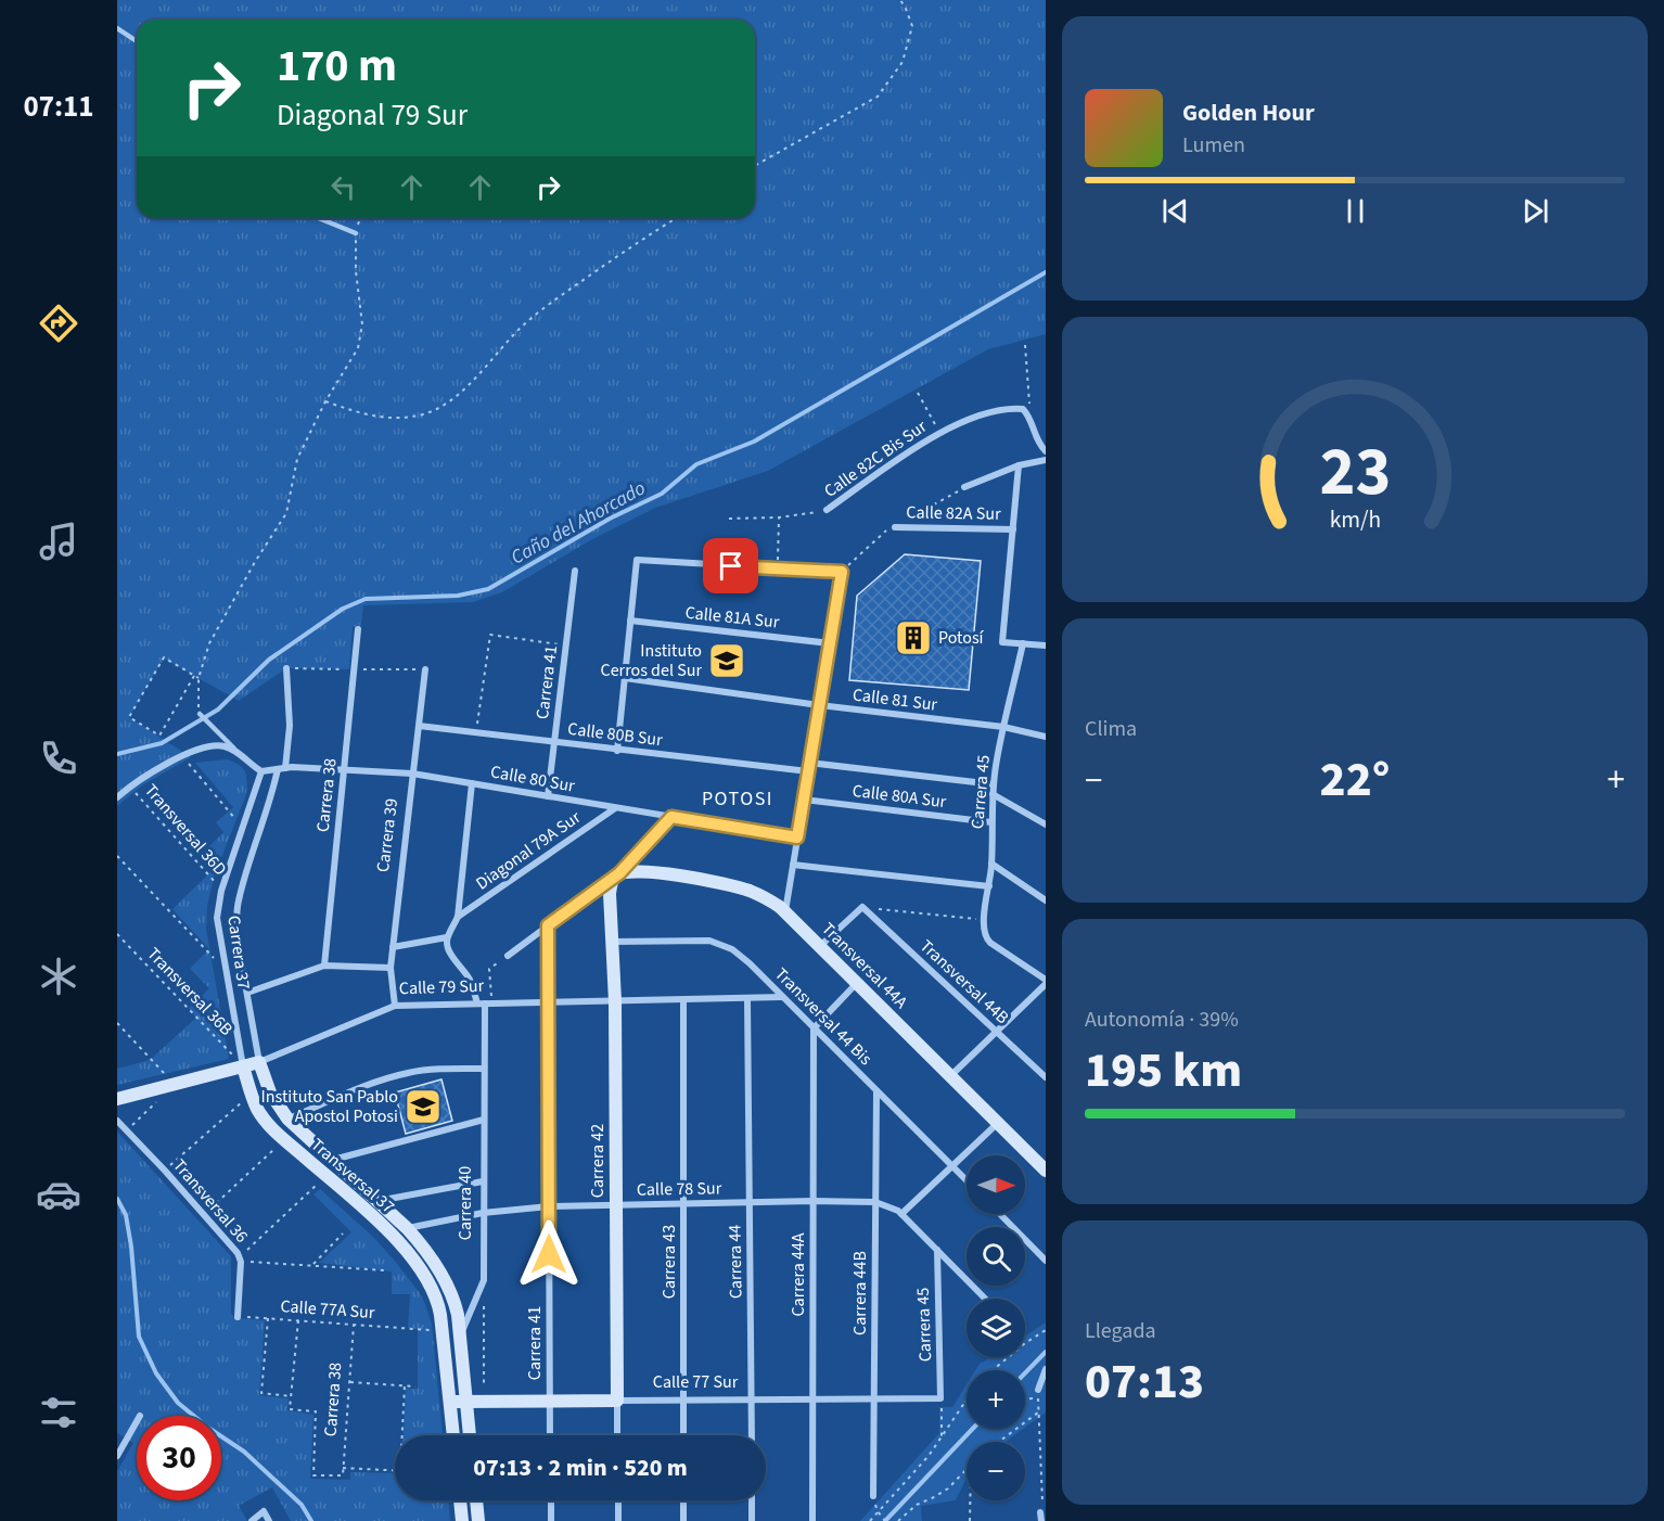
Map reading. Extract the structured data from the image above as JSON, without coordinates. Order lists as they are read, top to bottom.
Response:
{
  "streets": {
    "street": [
      "Calle 82C Bis Sur",
      "Calle 82A Sur",
      "Calle 81A Sur",
      "Carrera 41",
      "Calle 81 Sur",
      "Calle 80B Sur",
      "Calle 80 Sur",
      "Carrera 45",
      "Carrera 38",
      "Calle 80A Sur",
      "Carrera 39",
      "Diagonal 79A Sur",
      "Carrera 37",
      "Transversal 44A",
      "Transversal 44B",
      "Calle 79 Sur",
      "Transversal 44 Bis",
      "Carrera 42",
      "Transversal 37",
      "Calle 78 Sur",
      "Transversal 36",
      "Carrera 40",
      "Carrera 43",
      "Carrera 44",
      "Carrera 44A",
      "Carrera 44B",
      "Calle 77 Sur"
    ],
    "path": ["Transversal 36D", "Transversal 36B", "Calle 77A Sur"]
  },
  "crossings": [
    ["Carrera 41", "Calle 80B Sur"],
    ["Carrera 41", "Calle 80 Sur"],
    ["Carrera 41", "Calle 79 Sur"],
    ["Carrera 41", "Calle 78 Sur"],
    ["Carrera 41", "Calle 77 Sur"],
    ["Calle 81 Sur", "Carrera 45"],
    ["Calle 80B Sur", "Carrera 45"],
    ["Calle 80B Sur", "Carrera 39"],
    ["Calle 80 Sur", "Carrera 38"],
    ["Calle 80 Sur", "Carrera 39"],
    ["Calle 80 Sur", "Diagonal 79A Sur"],
    ["Calle 80 Sur", "Carrera 37"],
    ["Carrera 45", "Calle 80A Sur"],
    ["Carrera 45", "Calle 77 Sur"],
    ["Carrera 38", "Calle 77A Sur"],
    ["Transversal 36D", "Carrera 37"],
    ["Carrera 39", "Calle 79 Sur"],
    ["Carrera 37", "Calle 79 Sur"],
    ["Carrera 37", "Transversal 36B"],
    ["Carrera 37", "Transversal 37"],
    ["Transversal 44A", "Carrera 42"],
    ["Calle 79 Sur", "Transversal 36B"],
    ["Calle 79 Sur", "Transversal 44 Bis"],
    ["Calle 79 Sur", "Carrera 42"],
    ["Calle 79 Sur", "Transversal 37"],
    ["Calle 79 Sur", "Carrera 40"],
    ["Calle 79 Sur", "Carrera 43"],
    ["Calle 79 Sur", "Carrera 44"],
    ["Transversal 36B", "Transversal 37"],
    ["Transversal 44 Bis", "Carrera 42"],
    ["Transversal 44 Bis", "Carrera 44A"],
    ["Transversal 44 Bis", "Carrera 44B"],
    ["Carrera 42", "Calle 78 Sur"],
    ["Carrera 42", "Calle 77 Sur"],
    ["Transversal 37", "Calle 78 Sur"],
    ["Transversal 37", "Calle 77 Sur"],
    ["Calle 78 Sur", "Carrera 40"],
    ["Calle 78 Sur", "Carrera 43"],
    ["Calle 78 Sur", "Carrera 44"],
    ["Calle 78 Sur", "Carrera 44A"],
    ["Calle 78 Sur", "Carrera 44B"],
    ["Transversal 36", "Calle 77A Sur"],
    ["Carrera 43", "Calle 77 Sur"],
    ["Carrera 44", "Calle 77 Sur"],
    ["Carrera 44A", "Calle 77 Sur"],
    ["Carrera 44B", "Calle 77 Sur"]
  ],
  "districts": ["POTOSI"],
  "water": ["Caño del Ahorcado"],
  "places": {
    "building": ["Potosí"],
    "school or university": ["Instituto Cerros del Sur", "Instituto San Pablo Apostol Potosi"]
  },
  "north": "right",
  "page": {
    "tabs": "07:11",
    "turn": ["170 m", "Diagonal 79 Sur"],
    "song": ["Golden Hour", "Lumen"],
    "tile": [
      "Clima",
      ["Autonomía · 39%", "195 km"],
      ["Llegada", "07:13"]
    ],
    "heat": ["−", "22°", "+"],
    "map_buttons": ["+", "−"],
    "limit": "30",
    "trip": "07:13 · 2 min · 520 m",
    "gauge": ["23", "km/h"]
  }
}
